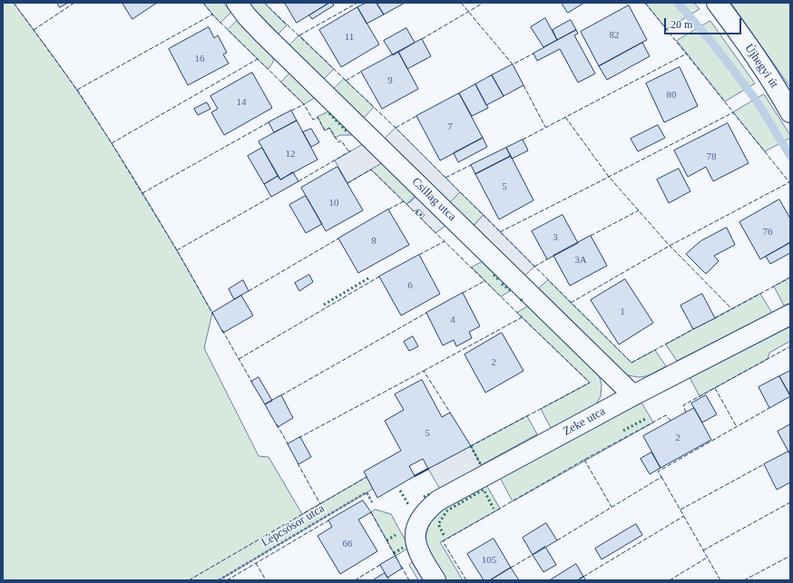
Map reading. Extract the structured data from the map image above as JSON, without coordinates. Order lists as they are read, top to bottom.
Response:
{
  "streets": {
    "street": ["Újhegyi út", "Csillag utca", "Zeke utca"],
    "path": ["Lépcsősor utca"]
  },
  "crossings": [
    ["Csillag utca", "Zeke utca"]
  ],
  "house_numbers": [
    "82",
    "11",
    "16",
    "9",
    "80",
    "14",
    "7",
    "12",
    "78",
    "5",
    "10",
    "76",
    "3",
    "8",
    "3A",
    "6",
    "1",
    "4",
    "2",
    "5",
    "2",
    "66",
    "105"
  ],
  "scale_bar": "20 m"
}
